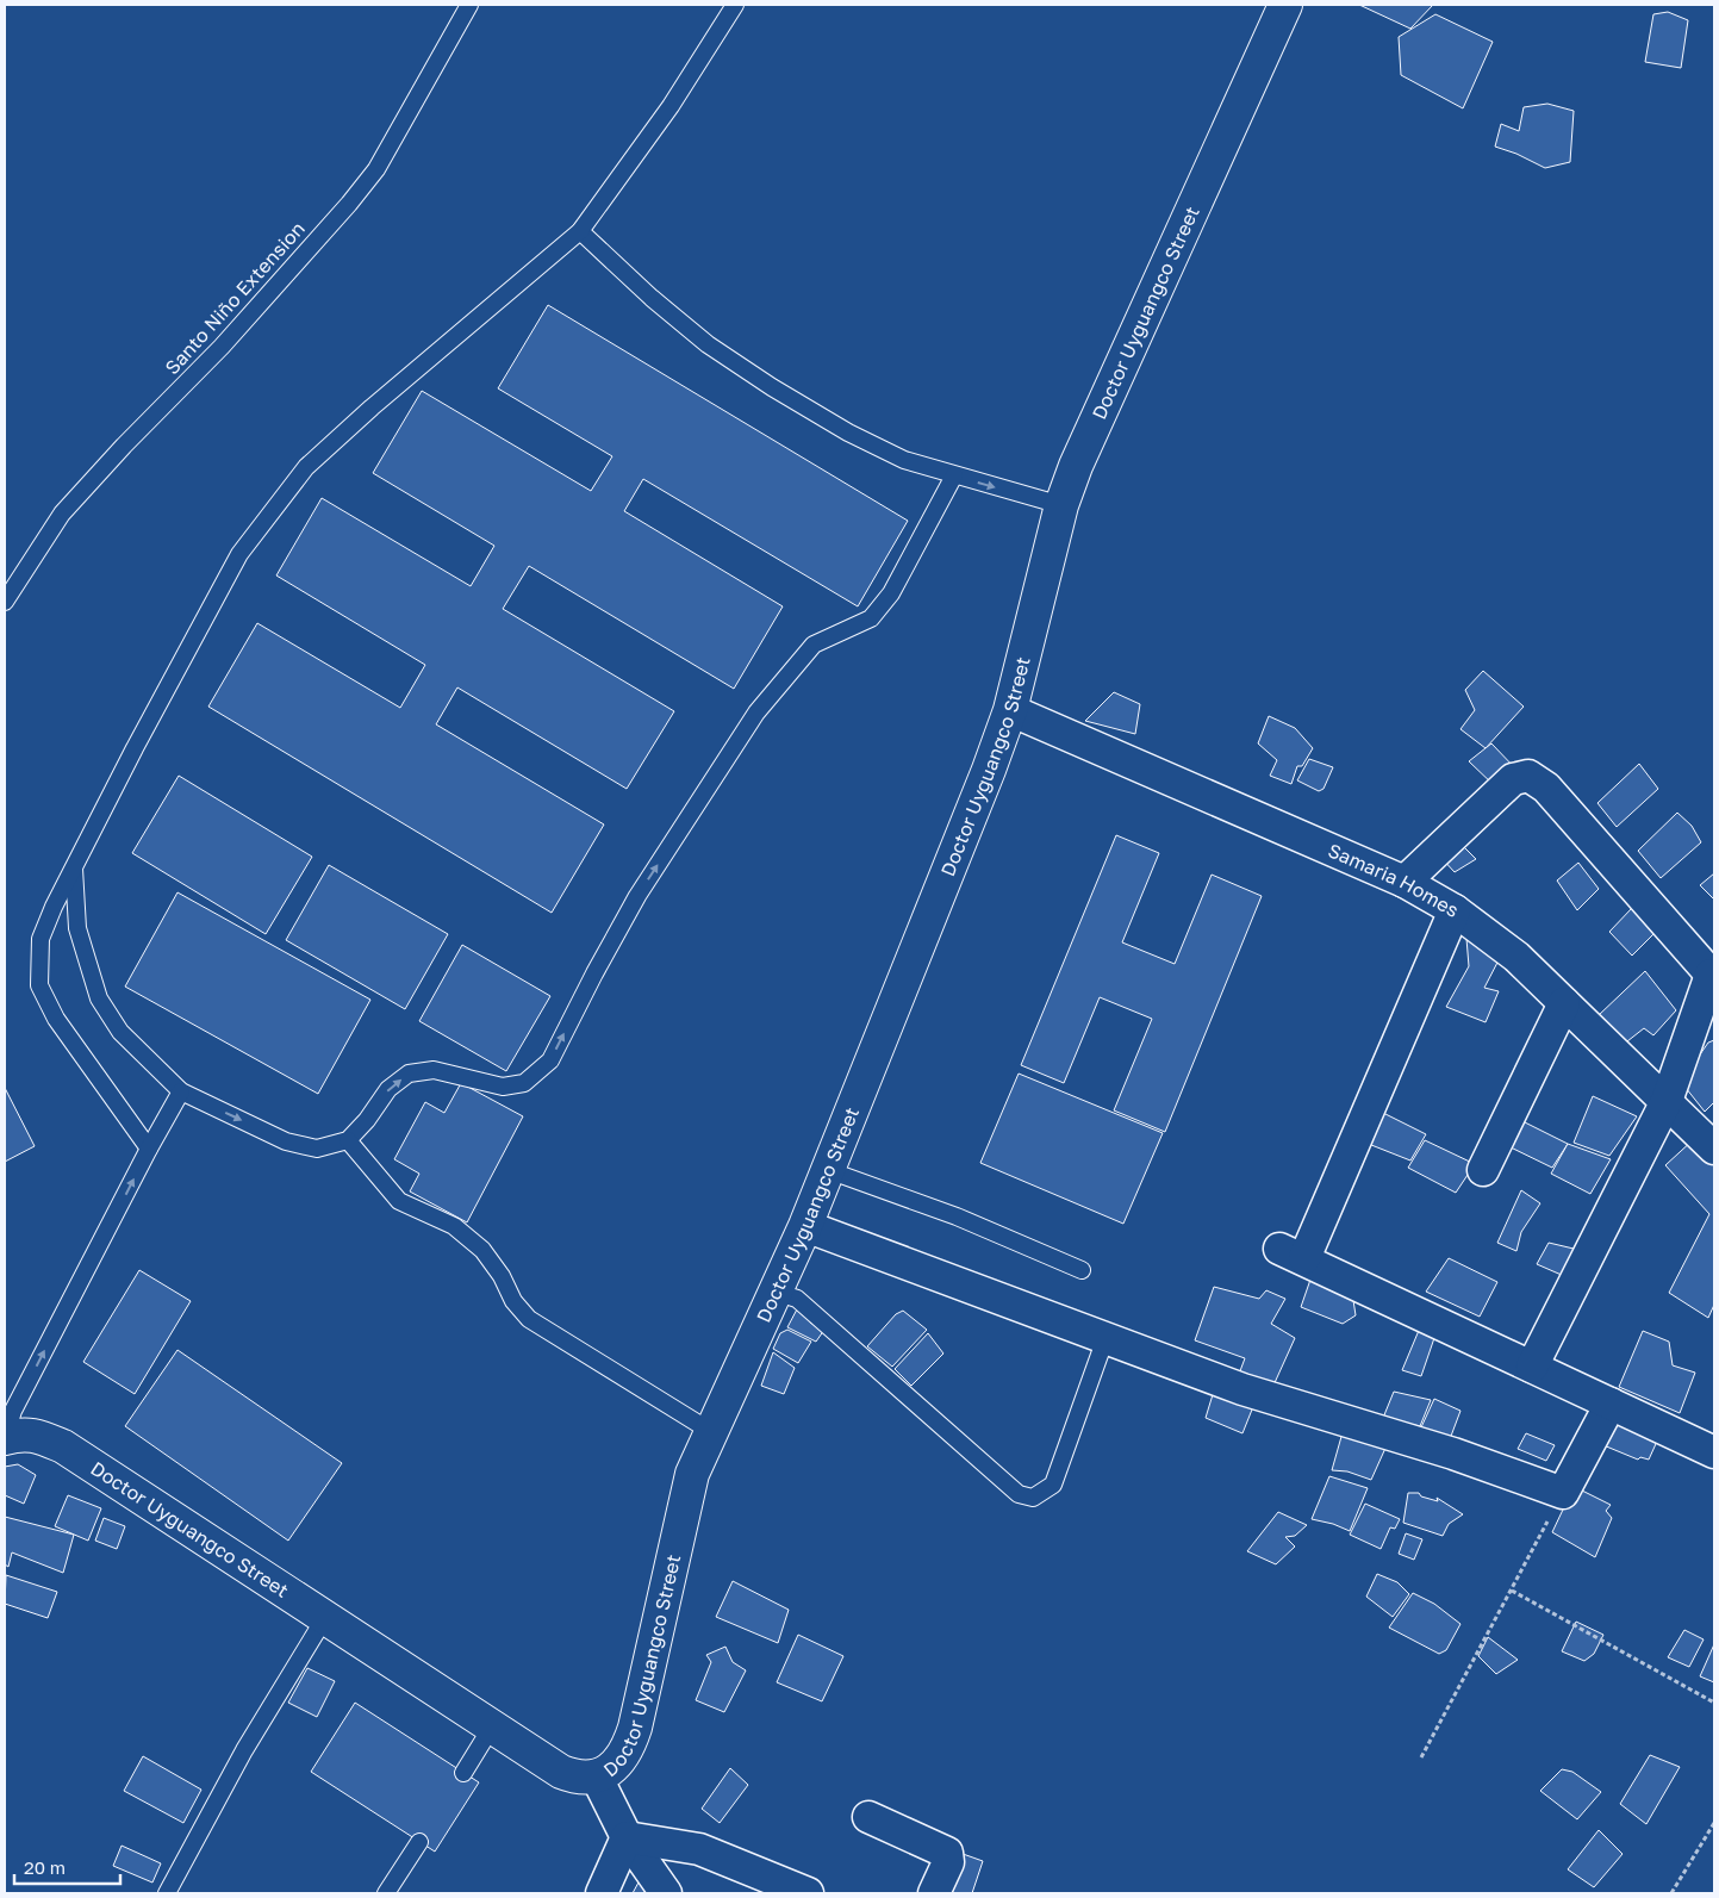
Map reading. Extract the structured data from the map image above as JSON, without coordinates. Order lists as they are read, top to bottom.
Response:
{
  "streets": {
    "main road": ["Doctor Uyguangco Street"],
    "street": ["Samaria Homes"],
    "lane": ["Santo Niño Extension"]
  },
  "crossings": [
    ["Doctor Uyguangco Street", "Samaria Homes"]
  ],
  "scale_bar": "20 m"
}
